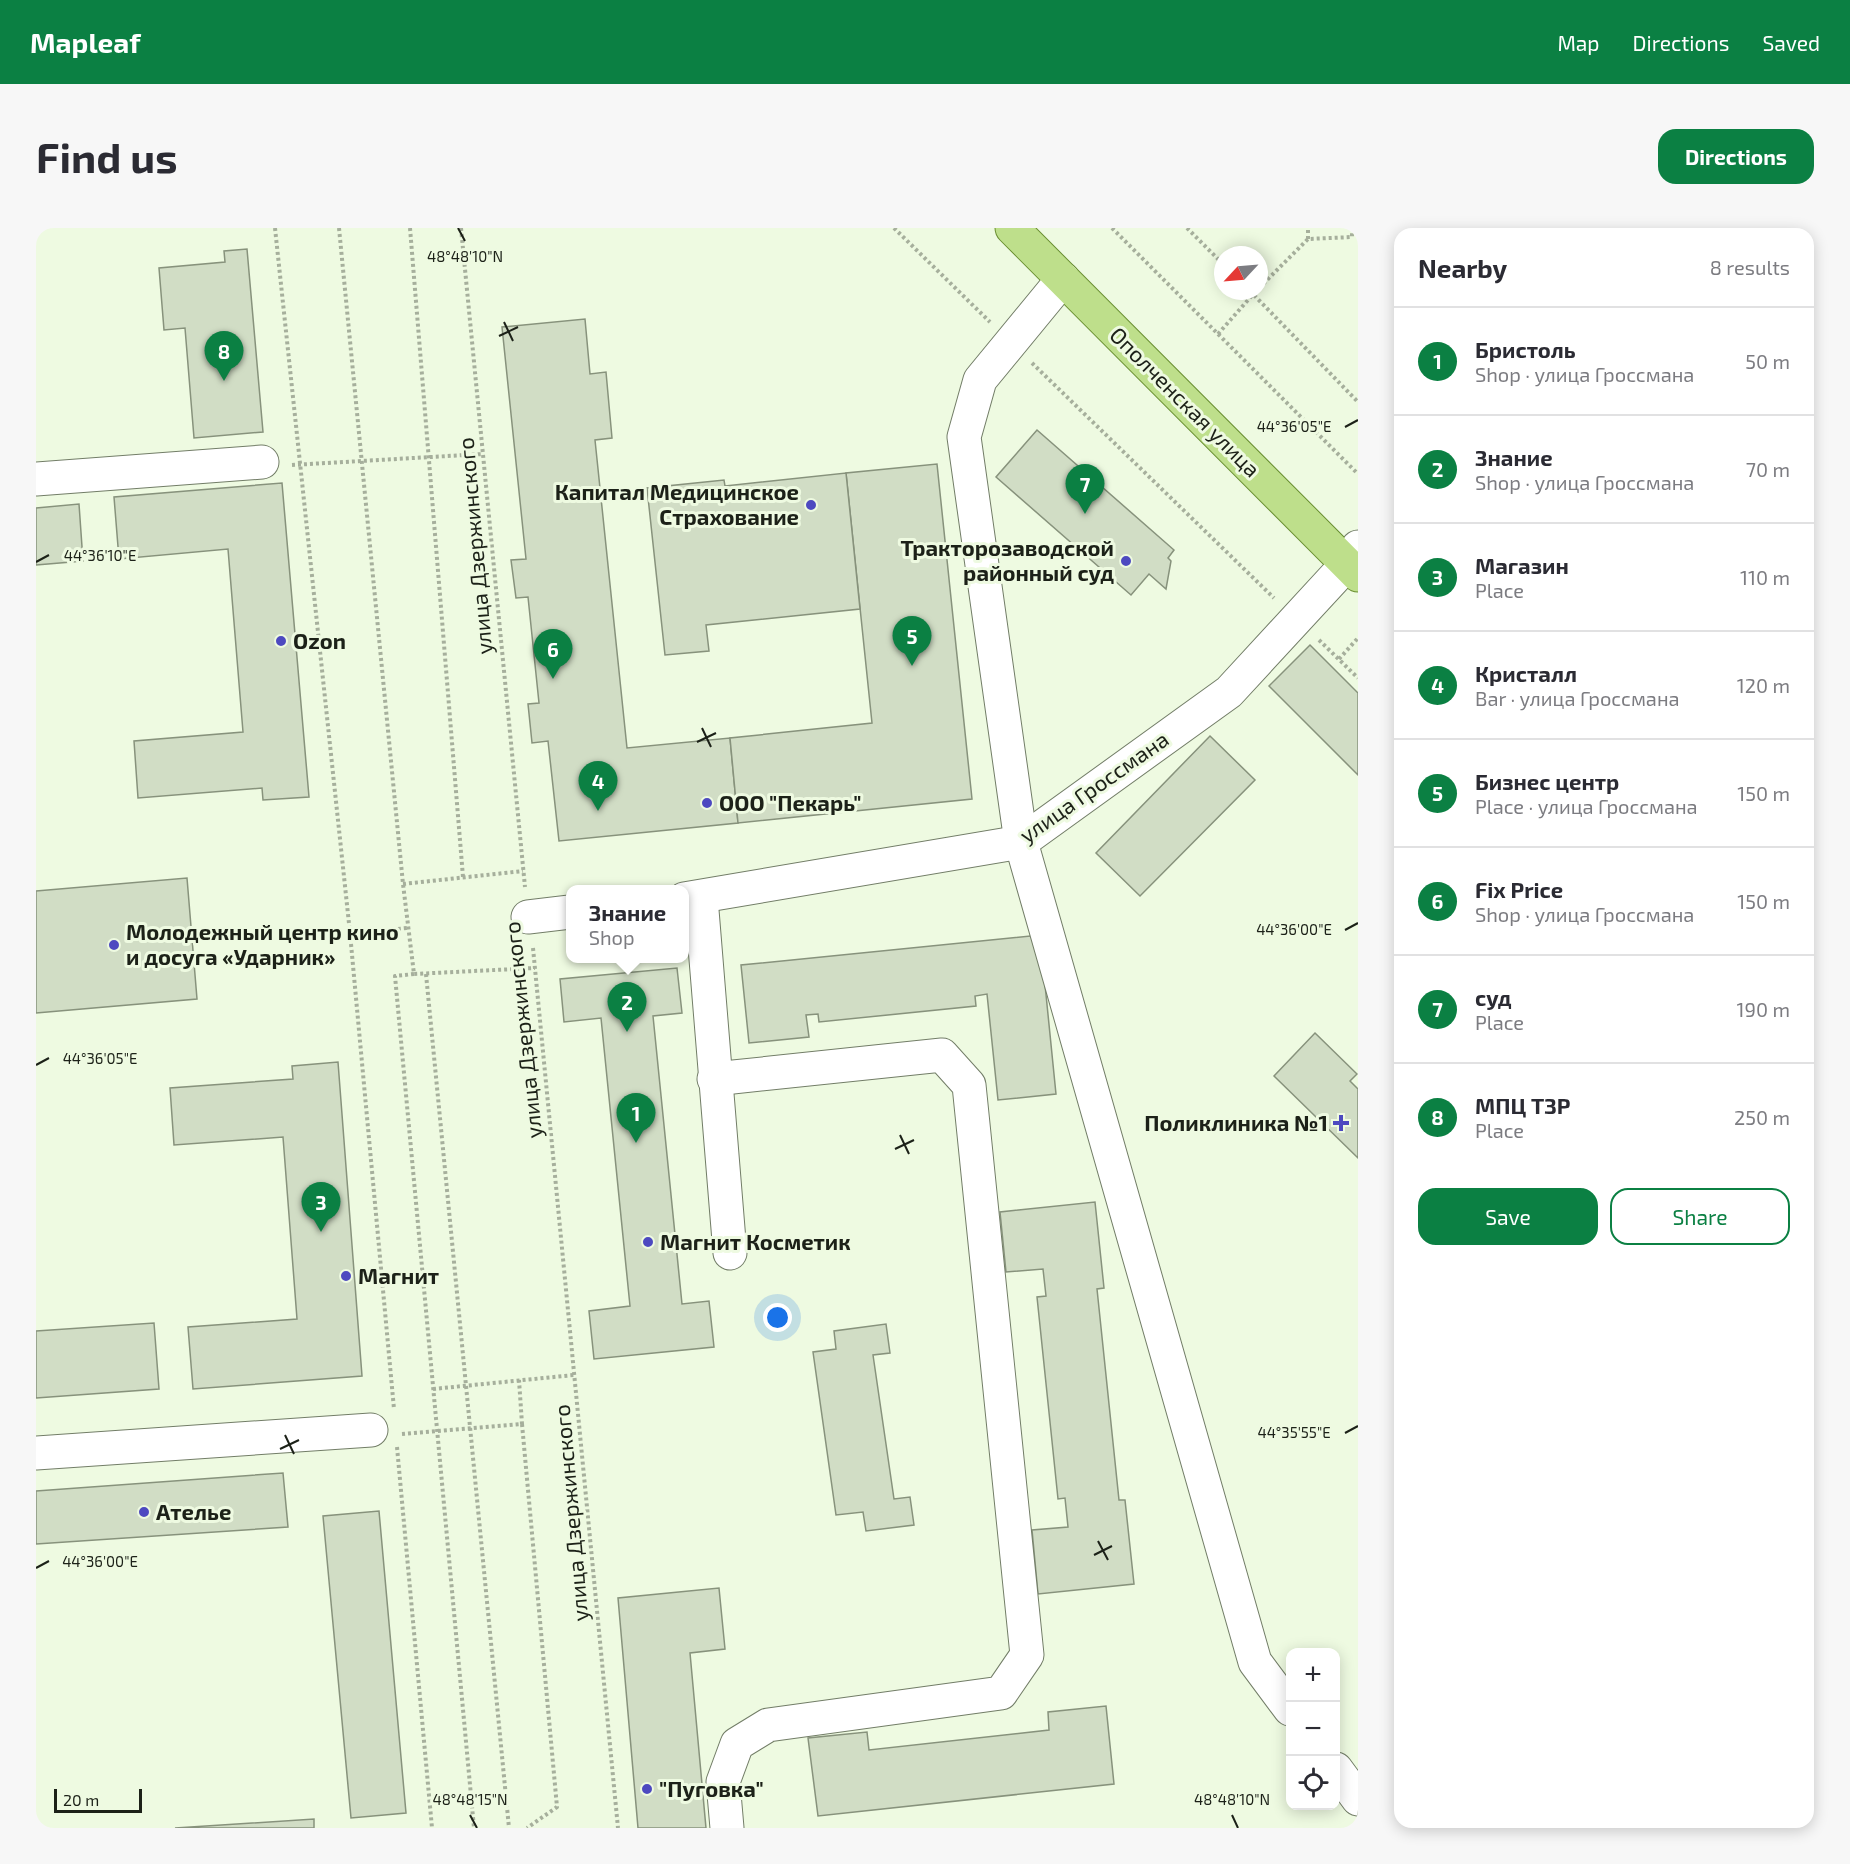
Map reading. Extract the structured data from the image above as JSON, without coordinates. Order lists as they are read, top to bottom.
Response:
{
  "streets": {
    "main road": ["Ополченская улица"],
    "street": ["улица Гроссмана"],
    "path": ["улица Дзержинского"]
  },
  "crossings": [
    ["Ополченская улица", "улица Гроссмана"]
  ],
  "places": {
    "other": [
      "Капитал Медицинское Страхование",
      "Тракторозаводской районный суд",
      "Ozon",
      "ООО \"Пекарь\"",
      "Молодежный центр кино и досуга «Ударник»",
      "Магнит Косметик",
      "Магнит",
      "Ателье",
      "\"Пуговка\""
    ],
    "health": ["Поликлиника №1"]
  },
  "scale_bar": "20 m",
  "north": "bottom left",
  "page": {
    "header": "Mapleaf",
    "nav": ["Map", "Directions", "Saved"],
    "buttons": [
      "Directions",
      ["Save", "Share"]
    ],
    "title": "Find us",
    "heading": ["Nearby", "8 results"],
    "list": [
      {
        "mark": "1",
        "name": "Бристоль",
        "note": "Shop · улица Гроссмана",
        "value": "50 m"
      },
      {
        "mark": "2",
        "name": "Знание",
        "note": "Shop · улица Гроссмана",
        "value": "70 m"
      },
      {
        "mark": "3",
        "name": "Магазин",
        "note": "Place",
        "value": "110 m"
      },
      {
        "mark": "4",
        "name": "Кристалл",
        "note": "Bar · улица Гроссмана",
        "value": "120 m"
      },
      {
        "mark": "5",
        "name": "Бизнес центр",
        "note": "Place · улица Гроссмана",
        "value": "150 m"
      },
      {
        "mark": "6",
        "name": "Fix Price",
        "note": "Shop · улица Гроссмана",
        "value": "150 m"
      },
      {
        "mark": "7",
        "name": "суд",
        "note": "Place",
        "value": "190 m"
      },
      {
        "mark": "8",
        "name": "МПЦ ТЗР",
        "note": "Place",
        "value": "250 m"
      }
    ],
    "pins": [
      "8",
      "7",
      "5",
      "6",
      "4",
      "2",
      "1",
      "3"
    ],
    "popup": ["Знание", "Shop"],
    "map_buttons": ["+", "−"],
    "scale": "20 m"
  },
  "coordinates": [
    "48°48'10\"N",
    "44°36'05\"E",
    "44°36'10\"E",
    "44°36'00\"E",
    "44°35'55\"E",
    "48°48'15\"N"
  ]
}
